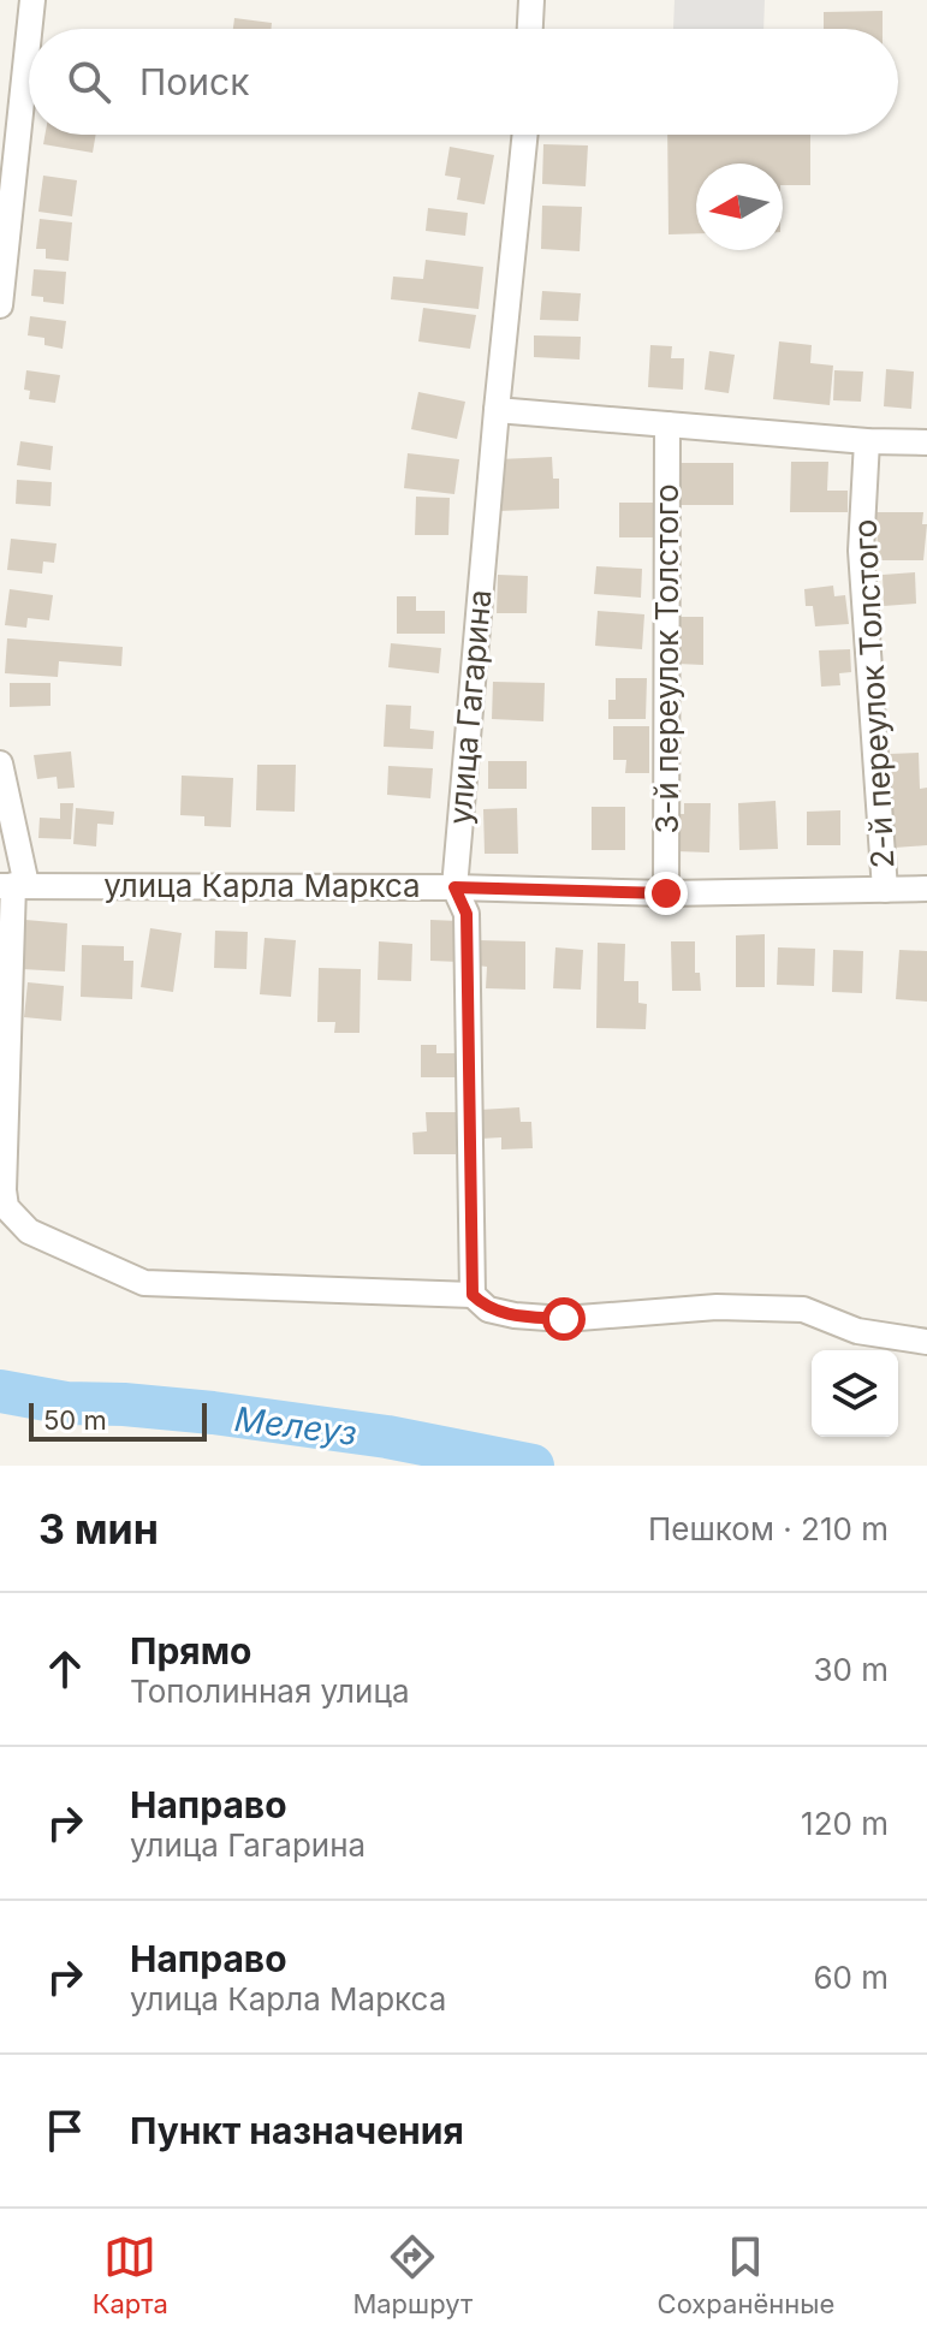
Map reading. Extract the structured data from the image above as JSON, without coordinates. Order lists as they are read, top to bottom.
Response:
{
  "streets": {
    "street": [
      "3-й переулок Толстого",
      "2-й переулок Толстого",
      "улица Гагарина",
      "улица Карла Маркса"
    ]
  },
  "crossings": [
    ["3-й переулок Толстого", "улица Карла Маркса"],
    ["2-й переулок Толстого", "улица Карла Маркса"],
    ["улица Гагарина", "улица Карла Маркса"]
  ],
  "water": ["Мелеуз"],
  "scale_bar": "50 m",
  "north": "left",
  "page": {
    "search": "Поиск",
    "scale": "50 m",
    "heading": ["3 мин", "Пешком · 210 m"],
    "list": [
      ["Прямо", "Тополинная улица", "30 m"],
      ["Направо", "улица Гагарина", "120 m"],
      ["Направо", "улица Карла Маркса", "60 m"],
      "Пункт назначения"
    ],
    "nav": ["Карта", "Маршрут", "Сохранённые"]
  }
}
